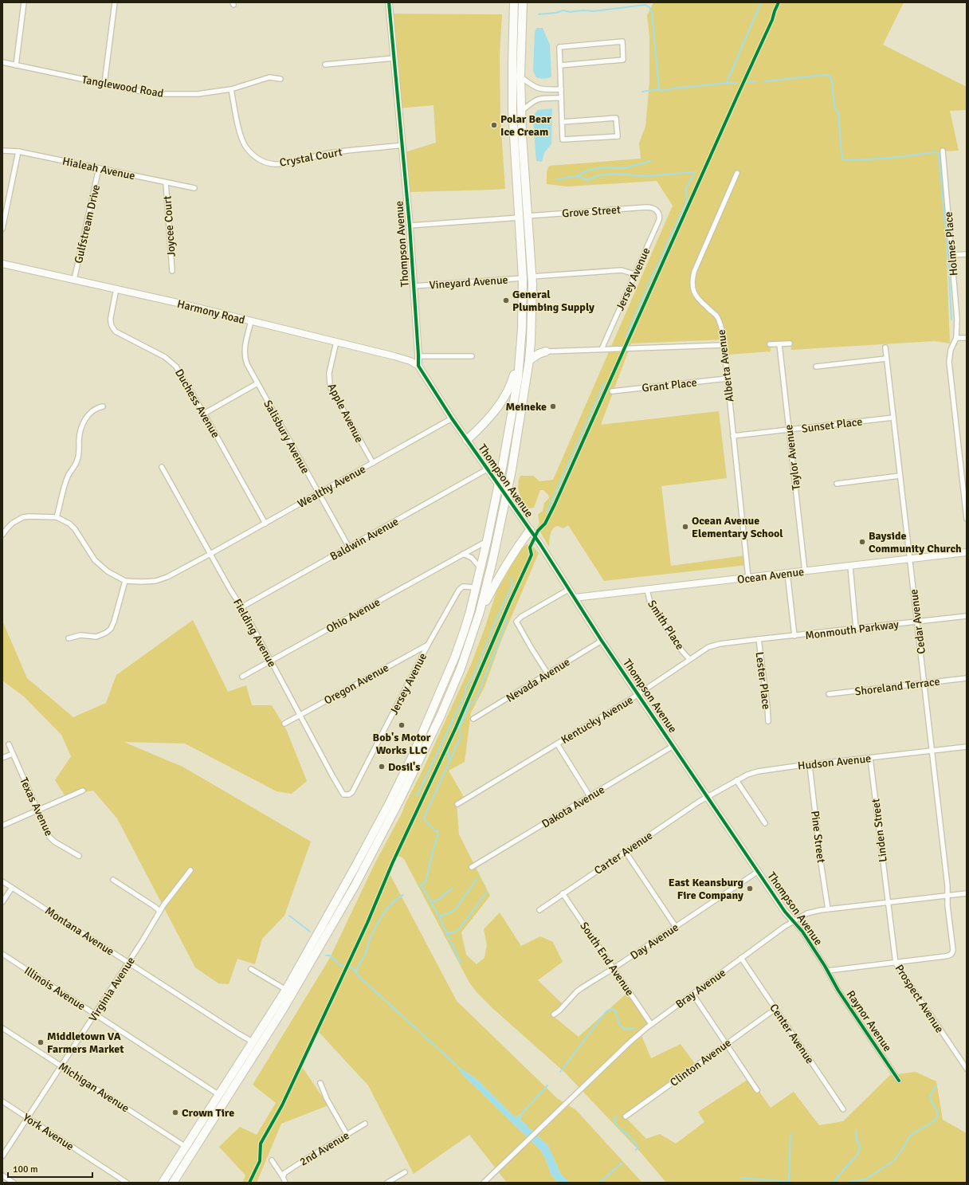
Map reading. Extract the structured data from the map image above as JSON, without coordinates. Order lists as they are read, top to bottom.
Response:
{
  "streets": {
    "street": [
      "Tanglewood Road",
      "Crystal Court",
      "Hialeah Avenue",
      "Grove Street",
      "Gulfstream Drive",
      "Joycee Court",
      "Thompson Avenue",
      "Holmes Place",
      "Jersey Avenue",
      "Vineyard Avenue",
      "Harmony Road",
      "Alberta Avenue",
      "Grant Place",
      "Duchess Avenue",
      "Apple Avenue",
      "Sunset Place",
      "Salisbury Avenue",
      "Taylor Avenue",
      "Wealthy Avenue",
      "Baldwin Avenue",
      "Ocean Avenue",
      "Ohio Avenue",
      "Cedar Avenue",
      "Smith Place",
      "Monmouth Parkway",
      "Fielding Avenue",
      "Nevada Avenue",
      "Lester Place",
      "Oregon Avenue",
      "Shoreland Terrace",
      "Kentucky Avenue",
      "Hudson Avenue",
      "Texas Avenue",
      "Dakota Avenue",
      "Linden Street",
      "Pine Street",
      "Carter Avenue",
      "Montana Avenue",
      "Day Avenue",
      "South End Avenue",
      "Illinois Avenue",
      "Bray Avenue",
      "Virginia Avenue",
      "Prospect Avenue",
      "Raynor Avenue",
      "Center Avenue",
      "Clinton Avenue",
      "Michigan Avenue",
      "York Avenue",
      "2nd Avenue"
    ]
  },
  "crossings": [
    ["Tanglewood Road", "Crystal Court"],
    ["Crystal Court", "Thompson Avenue"],
    ["Hialeah Avenue", "Gulfstream Drive"],
    ["Hialeah Avenue", "Joycee Court"],
    ["Grove Street", "Thompson Avenue"],
    ["Grove Street", "Jersey Avenue"],
    ["Gulfstream Drive", "Harmony Road"],
    ["Thompson Avenue", "Vineyard Avenue"],
    ["Thompson Avenue", "Harmony Road"],
    ["Thompson Avenue", "Wealthy Avenue"],
    ["Thompson Avenue", "Baldwin Avenue"],
    ["Thompson Avenue", "Ocean Avenue"],
    ["Thompson Avenue", "Nevada Avenue"],
    ["Thompson Avenue", "Kentucky Avenue"],
    ["Thompson Avenue", "Hudson Avenue"],
    ["Thompson Avenue", "Dakota Avenue"],
    ["Thompson Avenue", "Carter Avenue"],
    ["Thompson Avenue", "Day Avenue"],
    ["Thompson Avenue", "Bray Avenue"],
    ["Thompson Avenue", "Raynor Avenue"],
    ["Jersey Avenue", "Fielding Avenue"],
    ["Jersey Avenue", "Oregon Avenue"],
    ["Harmony Road", "Duchess Avenue"],
    ["Harmony Road", "Apple Avenue"],
    ["Harmony Road", "Salisbury Avenue"],
    ["Alberta Avenue", "Grant Place"],
    ["Alberta Avenue", "Sunset Place"],
    ["Alberta Avenue", "Ocean Avenue"],
    ["Duchess Avenue", "Wealthy Avenue"],
    ["Apple Avenue", "Wealthy Avenue"],
    ["Sunset Place", "Taylor Avenue"],
    ["Sunset Place", "Cedar Avenue"],
    ["Salisbury Avenue", "Wealthy Avenue"],
    ["Salisbury Avenue", "Baldwin Avenue"],
    ["Taylor Avenue", "Ocean Avenue"],
    ["Wealthy Avenue", "Fielding Avenue"],
    ["Baldwin Avenue", "Fielding Avenue"],
    ["Ocean Avenue", "Cedar Avenue"],
    ["Ocean Avenue", "Smith Place"],
    ["Ohio Avenue", "Fielding Avenue"],
    ["Cedar Avenue", "Monmouth Parkway"],
    ["Cedar Avenue", "Shoreland Terrace"],
    ["Cedar Avenue", "Hudson Avenue"],
    ["Cedar Avenue", "Bray Avenue"],
    ["Cedar Avenue", "Prospect Avenue"],
    ["Smith Place", "Kentucky Avenue"],
    ["Monmouth Parkway", "Kentucky Avenue"],
    ["Fielding Avenue", "Oregon Avenue"],
    ["Lester Place", "Kentucky Avenue"],
    ["Hudson Avenue", "Linden Street"],
    ["Hudson Avenue", "Pine Street"],
    ["Hudson Avenue", "Carter Avenue"],
    ["Linden Street", "Bray Avenue"],
    ["Linden Street", "Prospect Avenue"],
    ["Pine Street", "Bray Avenue"],
    ["Carter Avenue", "South End Avenue"],
    ["Montana Avenue", "Virginia Avenue"],
    ["Day Avenue", "South End Avenue"],
    ["South End Avenue", "Bray Avenue"],
    ["Illinois Avenue", "Virginia Avenue"],
    ["Bray Avenue", "Prospect Avenue"],
    ["Bray Avenue", "Center Avenue"],
    ["Virginia Avenue", "Michigan Avenue"],
    ["Virginia Avenue", "York Avenue"],
    ["Center Avenue", "Clinton Avenue"]
  ],
  "places": [
    "Polar Bear Ice Cream",
    "General Plumbing Supply",
    "Meineke",
    "Ocean Avenue Elementary School",
    "Bayside Community Church",
    "Bob's Motor Works LLC",
    "Dosil's",
    "East Keansburg Fire Company",
    "Middletown VA Farmers Market",
    "Crown Tire"
  ],
  "scale_bar": "100 m"
}
